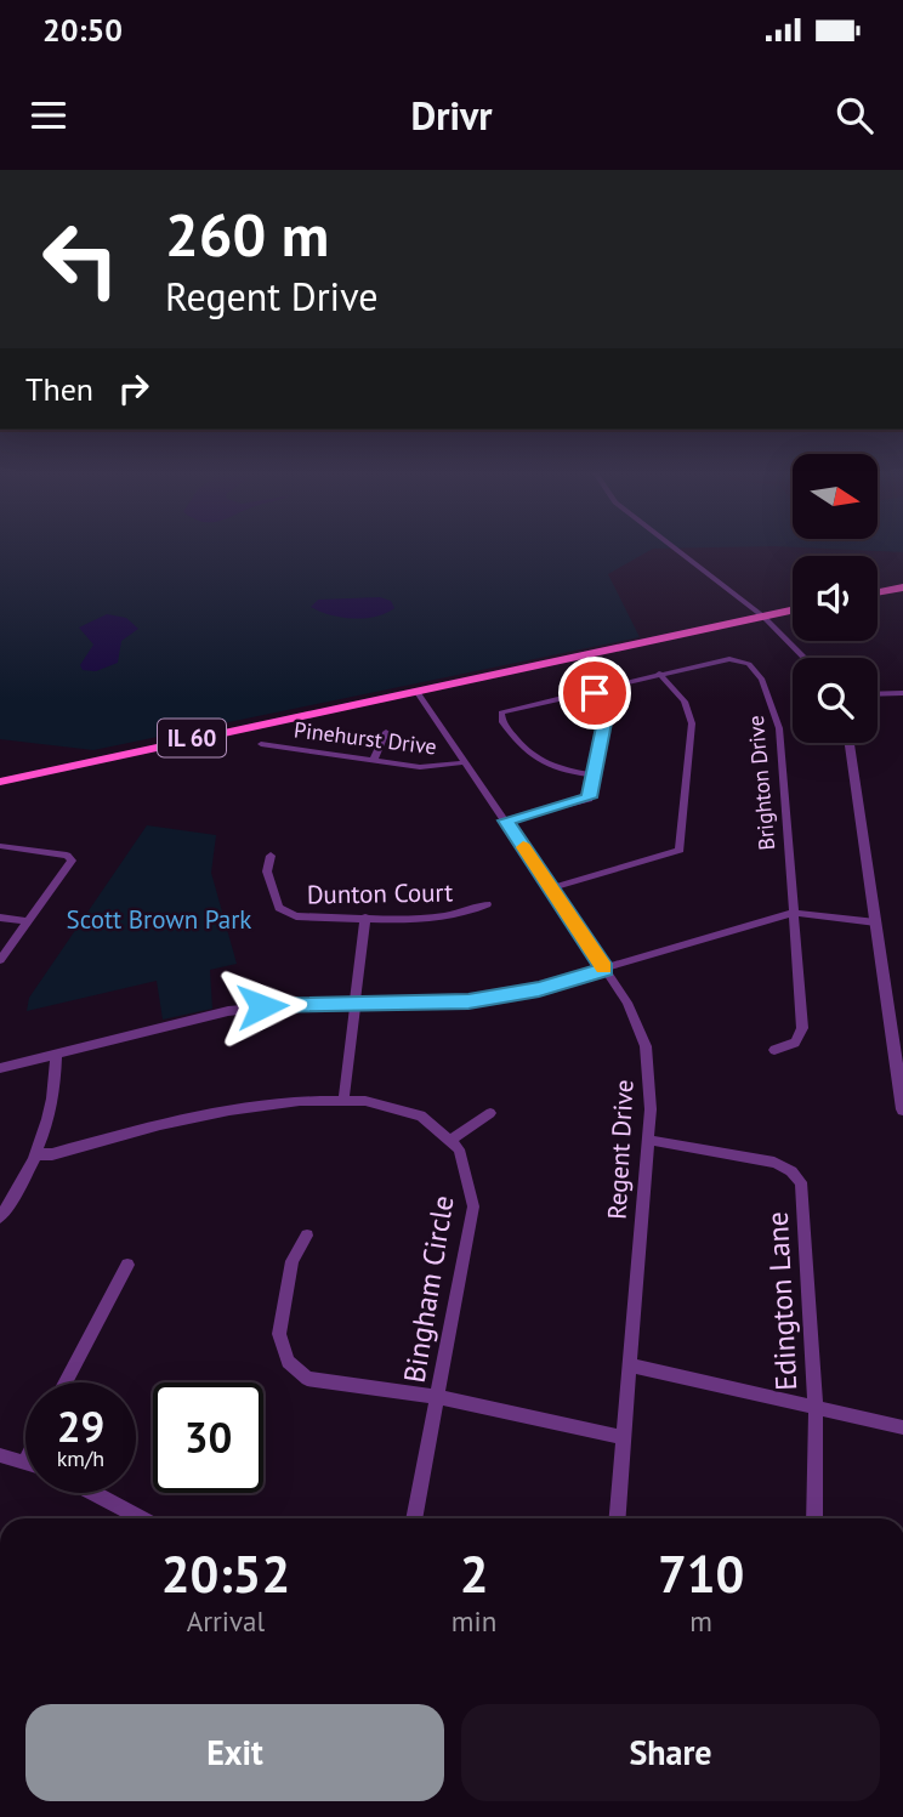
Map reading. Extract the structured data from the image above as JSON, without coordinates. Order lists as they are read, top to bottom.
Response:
{
  "streets": {
    "main road": ["IL 60"],
    "street": [
      "Pinehurst Drive",
      "Brighton Drive",
      "Dunton Court",
      "Regent Drive",
      "Bingham Circle",
      "Edington Lane"
    ]
  },
  "crossings": [
    ["IL 60", "Regent Drive"],
    ["Pinehurst Drive", "Regent Drive"],
    ["Regent Drive", "Edington Lane"]
  ],
  "parks": ["Scott Brown Park"],
  "north": "right",
  "page": {
    "status": "20:50",
    "header": "Drivr",
    "turn": ["260 m", "Regent Drive"],
    "then": "Then",
    "speed": "29 km/h",
    "limit": "30",
    "eta": [
      "20:52",
      "Arrival",
      "2",
      "min",
      "710",
      "m"
    ],
    "buttons": ["Exit", "Share"]
  }
}
